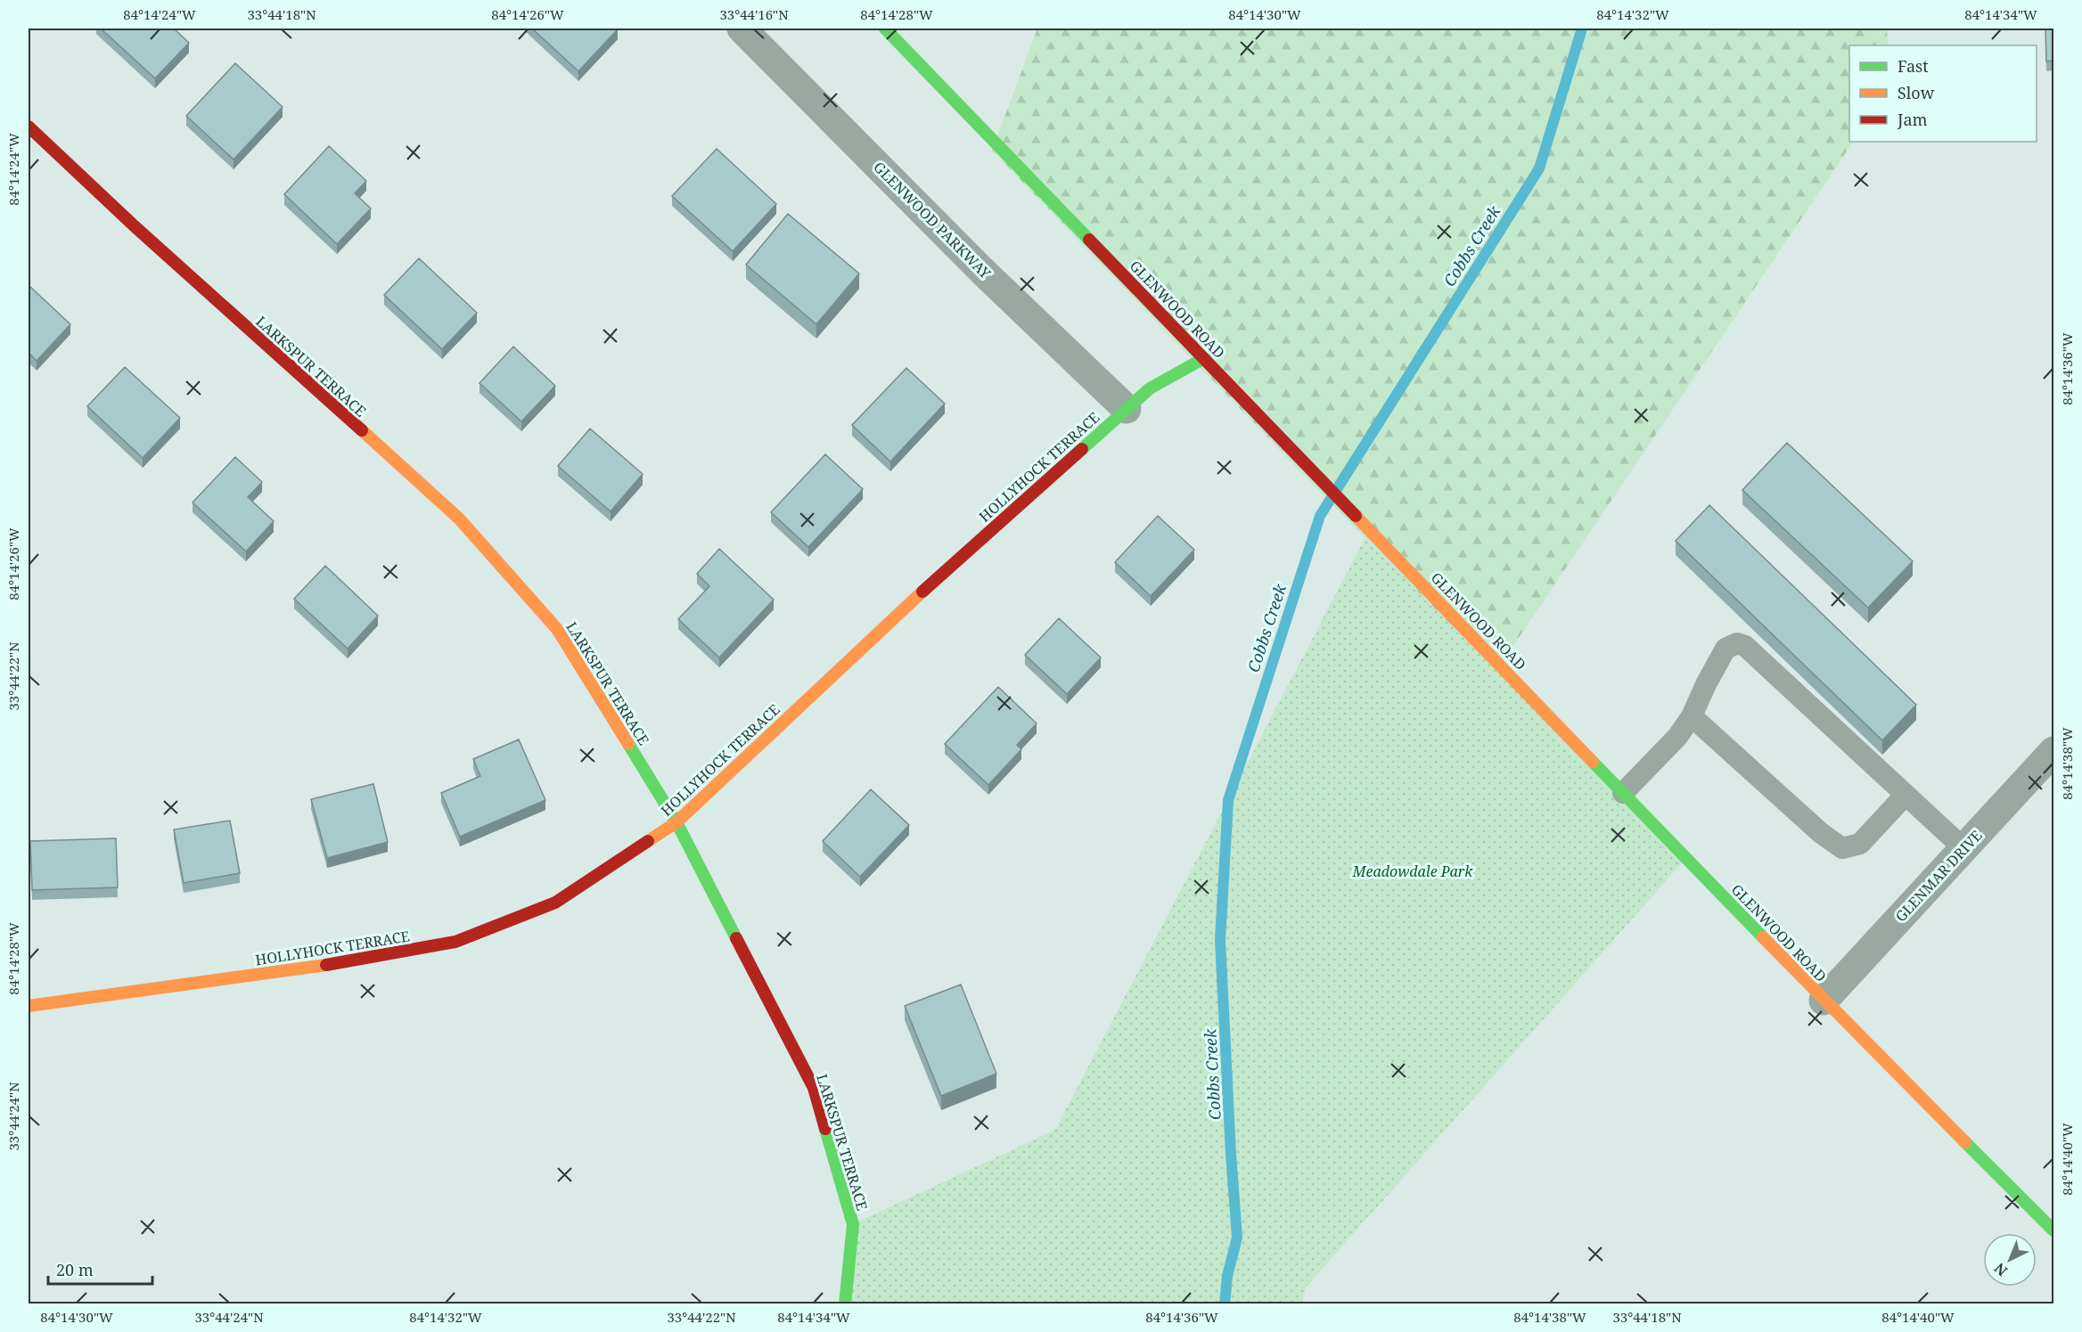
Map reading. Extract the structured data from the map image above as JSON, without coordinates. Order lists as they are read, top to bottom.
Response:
{
  "streets": {
    "street": [
      "GLENWOOD PARKWAY",
      "GLENWOOD ROAD",
      "LARKSPUR TERRACE",
      "HOLLYHOCK TERRACE",
      "GLENMAR DRIVE"
    ]
  },
  "crossings": [
    ["GLENWOOD PARKWAY", "HOLLYHOCK TERRACE"],
    ["GLENWOOD ROAD", "HOLLYHOCK TERRACE"],
    ["GLENWOOD ROAD", "GLENMAR DRIVE"],
    ["LARKSPUR TERRACE", "HOLLYHOCK TERRACE"]
  ],
  "water": ["Cobbs Creek"],
  "parks": ["Meadowdale Park"],
  "legend": ["Fast", "Slow", "Jam"],
  "scale_bar": "20 m",
  "north": "bottom left",
  "coordinates": [
    "84°14'24\"W",
    "33°44'18\"N",
    "84°14'26\"W",
    "33°44'16\"N",
    "84°14'28\"W",
    "84°14'30\"W",
    "84°14'32\"W",
    "84°14'34\"W",
    "84°14'36\"W",
    "33°44'22\"N",
    "84°14'38\"W",
    "33°44'24\"N",
    "84°14'40\"W"
  ]
}
